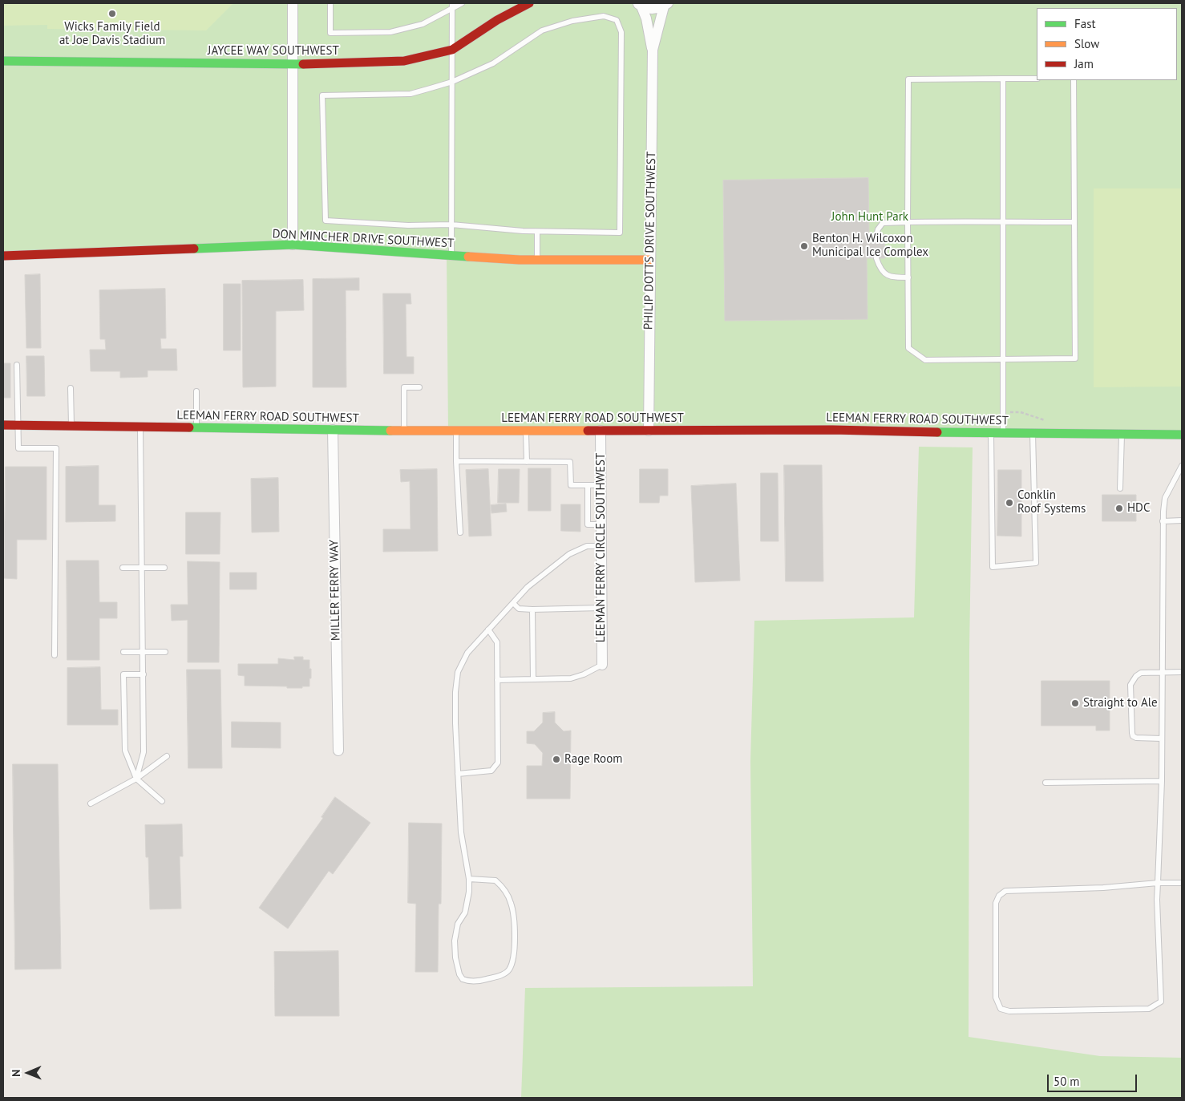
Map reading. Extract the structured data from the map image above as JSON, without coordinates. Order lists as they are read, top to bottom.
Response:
{
  "streets": {
    "street": [
      "JAYCEE WAY SOUTHWEST",
      "DON MINCHER DRIVE SOUTHWEST",
      "PHILIP DOTTS DRIVE SOUTHWEST",
      "LEEMAN FERRY ROAD SOUTHWEST",
      "LEEMAN FERRY CIRCLE SOUTHWEST",
      "MILLER FERRY WAY"
    ]
  },
  "crossings": [
    ["DON MINCHER DRIVE SOUTHWEST", "PHILIP DOTTS DRIVE SOUTHWEST"],
    ["PHILIP DOTTS DRIVE SOUTHWEST", "LEEMAN FERRY ROAD SOUTHWEST"],
    ["LEEMAN FERRY ROAD SOUTHWEST", "LEEMAN FERRY CIRCLE SOUTHWEST"],
    ["LEEMAN FERRY ROAD SOUTHWEST", "MILLER FERRY WAY"]
  ],
  "parks": ["John Hunt Park"],
  "places": [
    "Wicks Family Field at Joe Davis Stadium",
    "Benton H. Wilcoxon Municipal Ice Complex",
    "Conklin Roof Systems",
    "HDC",
    "Straight to Ale",
    "Rage Room"
  ],
  "legend": ["Fast", "Slow", "Jam"],
  "scale_bar": "50 m",
  "north": "left"
}
